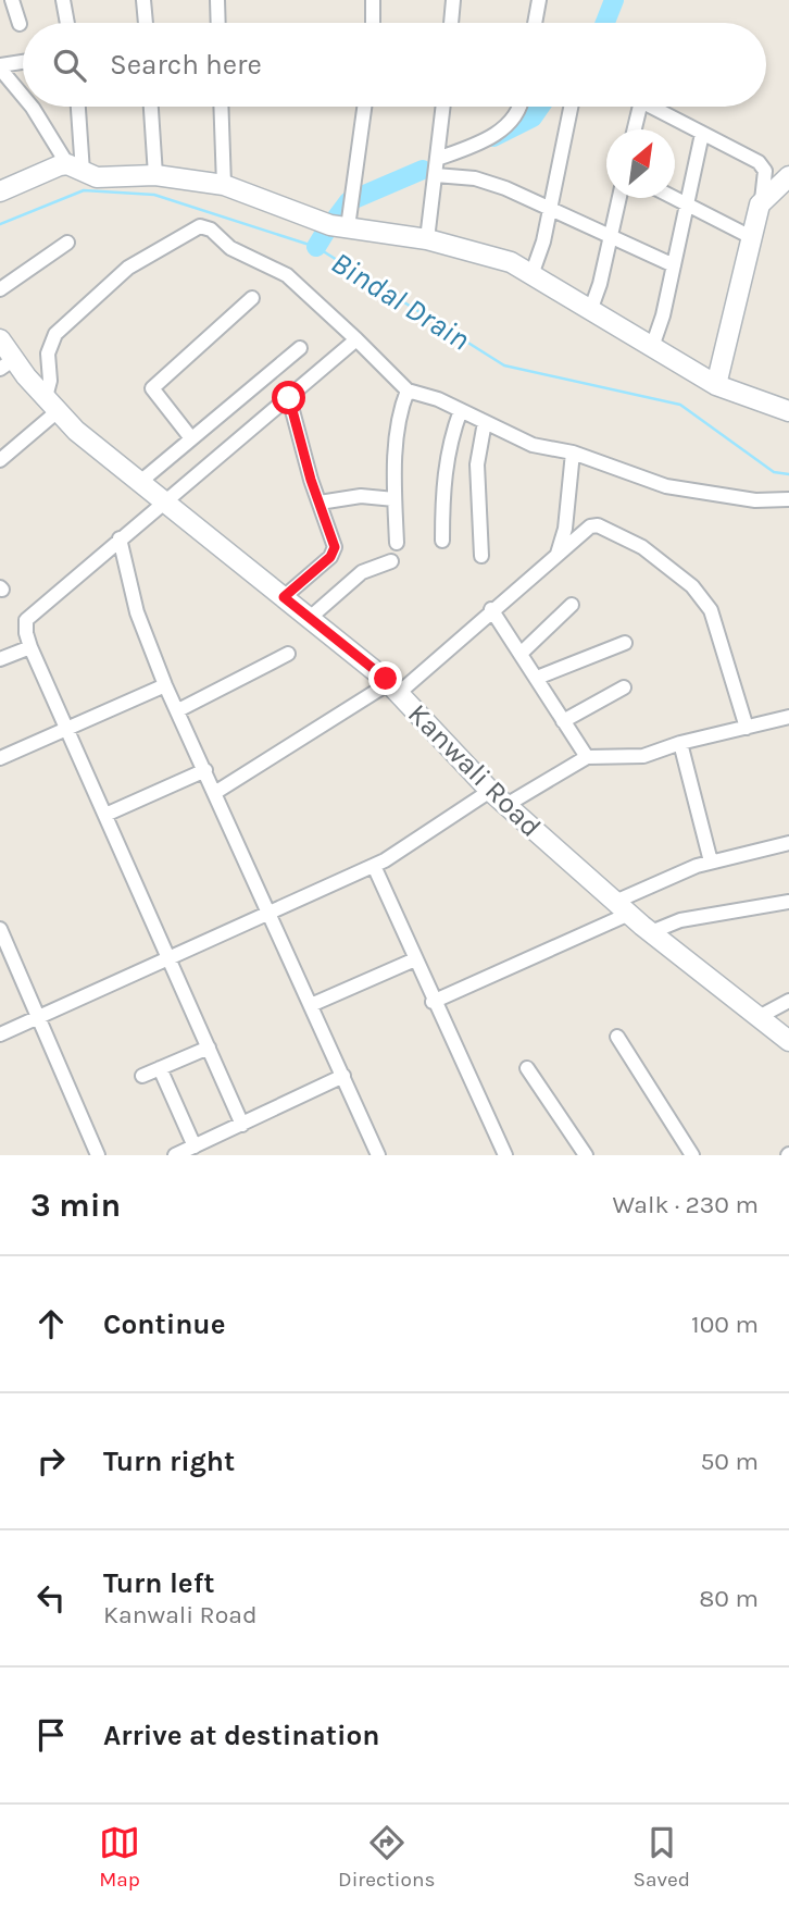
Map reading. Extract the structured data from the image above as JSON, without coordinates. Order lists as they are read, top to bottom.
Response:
{
  "streets": {
    "street": ["Kanwali Road"]
  },
  "water": ["Bindal Drain"],
  "north": "top right",
  "page": {
    "search": "Search here",
    "heading": ["3 min", "Walk · 230 m"],
    "list": [
      ["Continue", "100 m"],
      ["Turn right", "50 m"],
      ["Turn left", "Kanwali Road", "80 m"],
      "Arrive at destination"
    ],
    "nav": ["Map", "Directions", "Saved"]
  }
}
